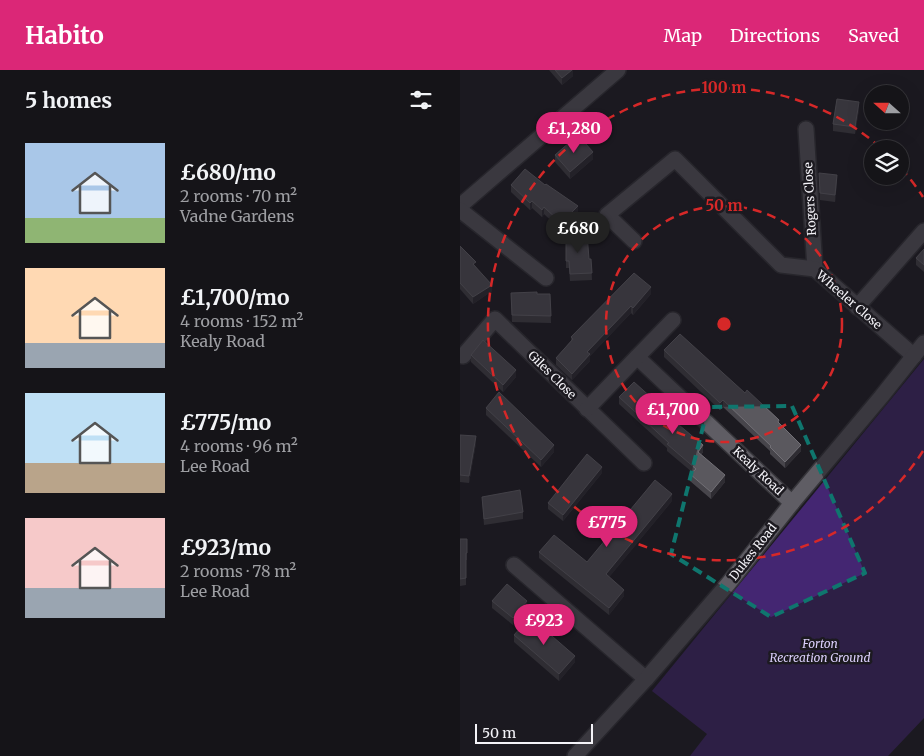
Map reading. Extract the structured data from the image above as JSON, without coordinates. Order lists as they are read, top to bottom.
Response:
{
  "streets": {
    "street": [
      "Rogers Close",
      "Wheeler Close",
      "Giles Close",
      "Kealy Road",
      "Dukes Road"
    ]
  },
  "crossings": [
    ["Rogers Close", "Wheeler Close"],
    ["Wheeler Close", "Dukes Road"],
    ["Kealy Road", "Dukes Road"]
  ],
  "parks": ["Forton Recreation Ground"],
  "scale_bar": "50 m",
  "north": "left",
  "page": {
    "header": "Habito",
    "nav": ["Map", "Directions", "Saved"],
    "heading": "5 homes",
    "price": [
      "£1,280",
      "£680",
      "£1,700",
      "£775",
      "£923"
    ],
    "list": [
      {
        "name": "£680/mo",
        "note": "2 rooms · 70 m² · Vadne Gardens"
      },
      {
        "name": "£1,700/mo",
        "note": "4 rooms · 152 m² · Kealy Road"
      },
      {
        "name": "£775/mo",
        "note": "4 rooms · 96 m² · Lee Road"
      },
      {
        "name": "£923/mo",
        "note": "2 rooms · 78 m² · Lee Road"
      }
    ],
    "scale": "50 m"
  },
  "rings": ["100 m", "50 m"]
}
